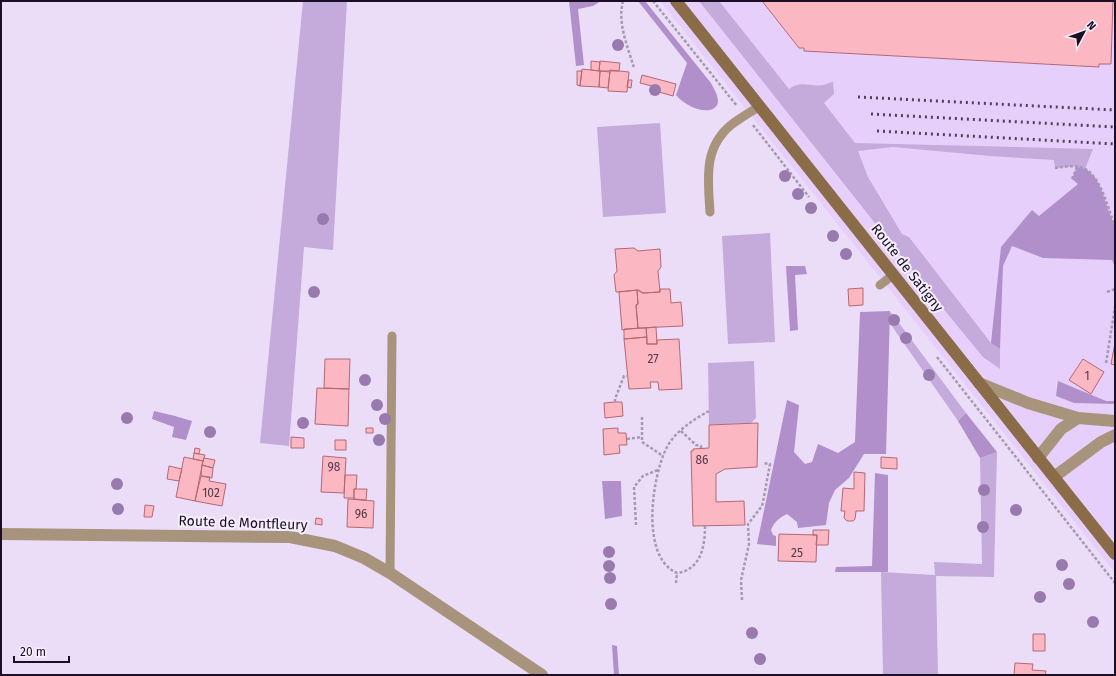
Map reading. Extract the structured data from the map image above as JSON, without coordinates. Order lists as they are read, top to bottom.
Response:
{
  "streets": {
    "street": ["Route de Satigny", "Route de Montfleury"]
  },
  "house_numbers": [
    "27",
    "1",
    "86",
    "98",
    "102",
    "96",
    "25"
  ],
  "scale_bar": "20 m",
  "north": "top right"
}
